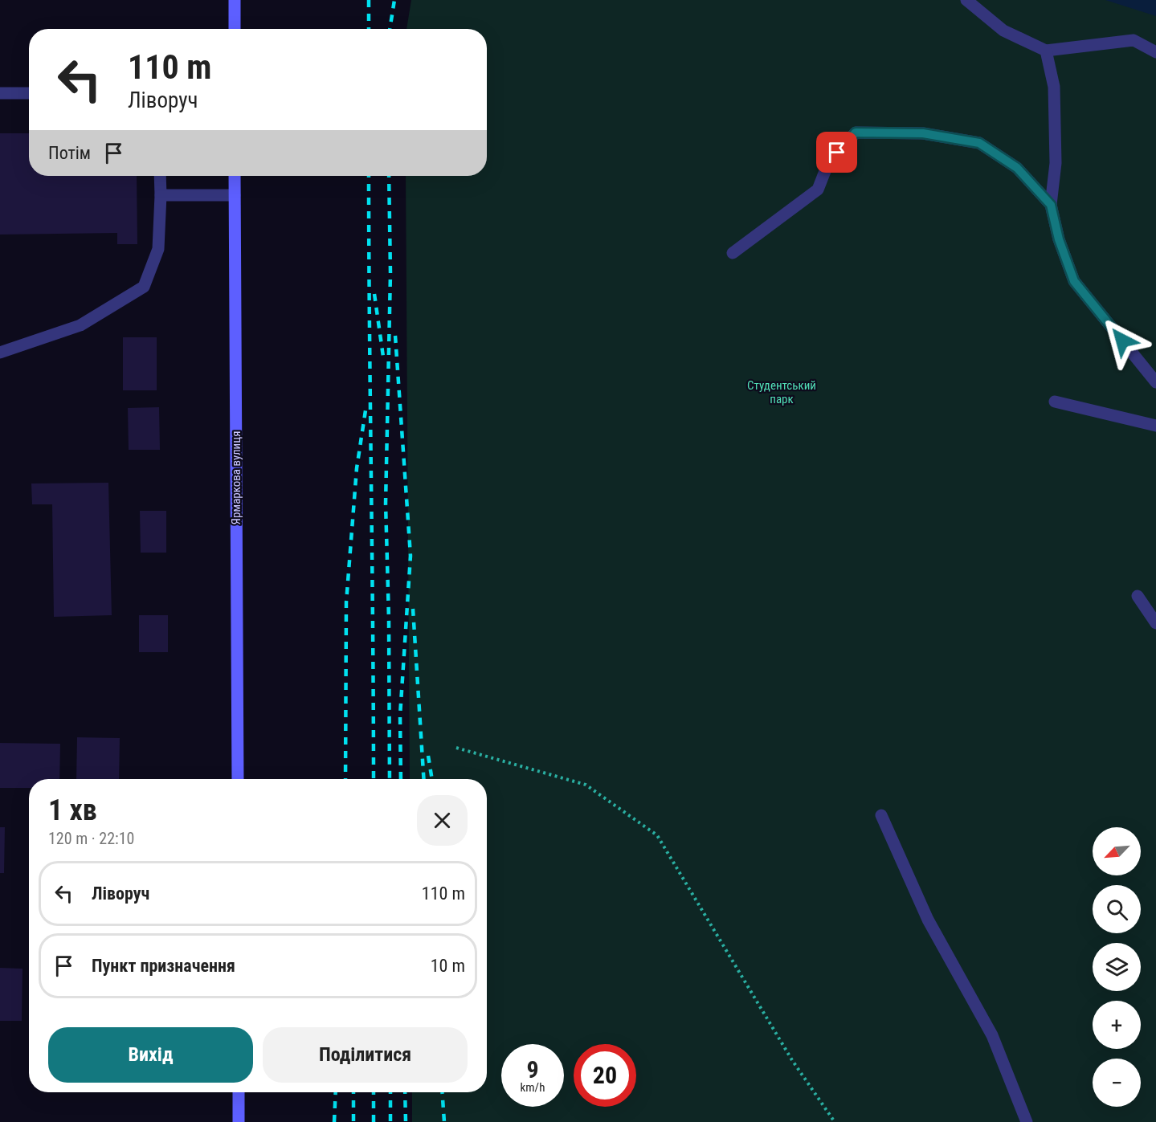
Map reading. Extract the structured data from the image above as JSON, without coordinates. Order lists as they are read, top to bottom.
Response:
{
  "streets": {
    "street": ["Ярмаркова вулиця"]
  },
  "parks": ["Студентський парк"],
  "north": "bottom left",
  "page": {
    "turn": ["110 m", "Ліворуч"],
    "then": "Потім",
    "heading": ["1 хв", "120 m · 22:10"],
    "map_buttons": ["+", "−"],
    "list": [
      {
        "name": "Ліворуч",
        "value": "110 m"
      },
      {
        "name": "Пункт призначення",
        "value": "10 m"
      }
    ],
    "buttons": ["Вихід", "Поділитися"],
    "speed": "9 km/h",
    "limit": "20"
  }
}
